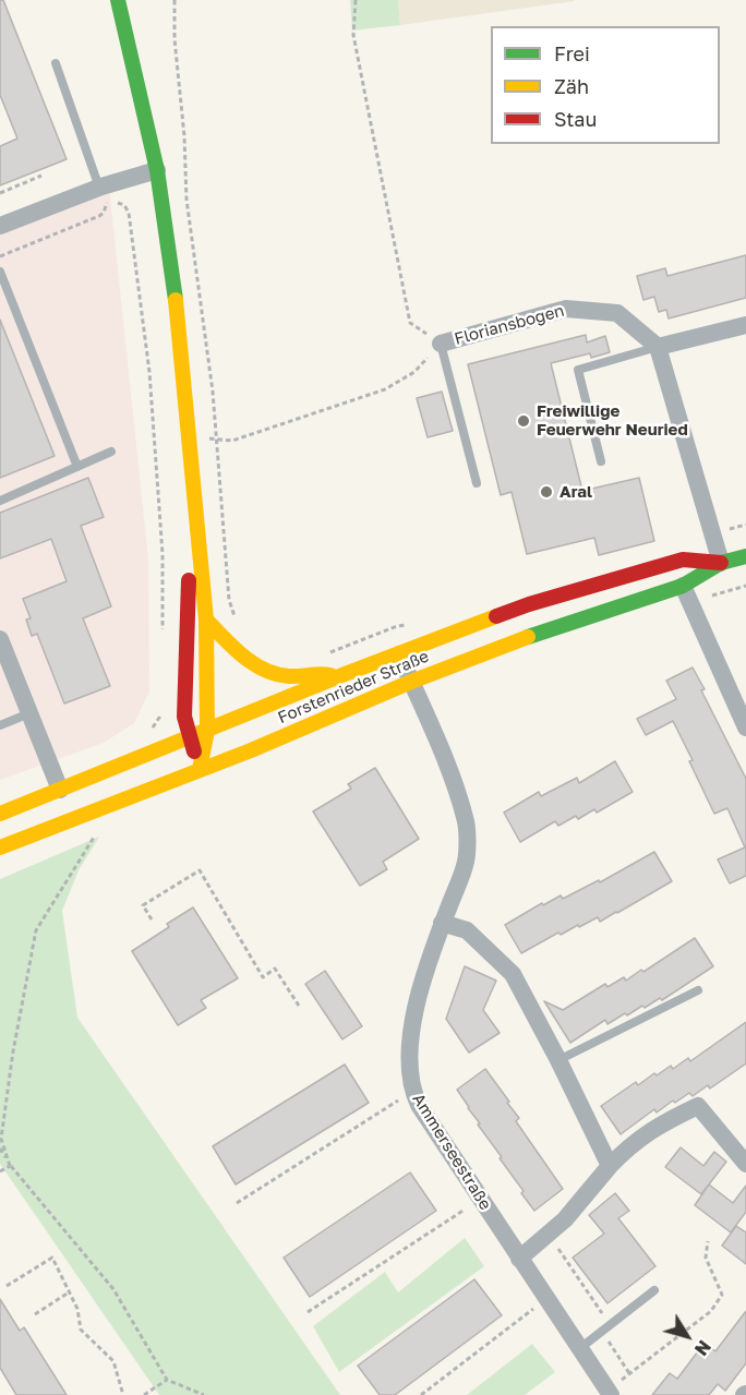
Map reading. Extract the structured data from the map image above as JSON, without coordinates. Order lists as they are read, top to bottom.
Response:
{
  "streets": {
    "main road": ["Forstenrieder Straße"],
    "street": ["Floriansbogen", "Ammerseestraße"]
  },
  "crossings": [
    ["Forstenrieder Straße", "Ammerseestraße"]
  ],
  "places": ["Freiwillige Feuerwehr Neuried", "Aral"],
  "legend": ["Frei", "Zäh", "Stau"],
  "north": "bottom right"
}
